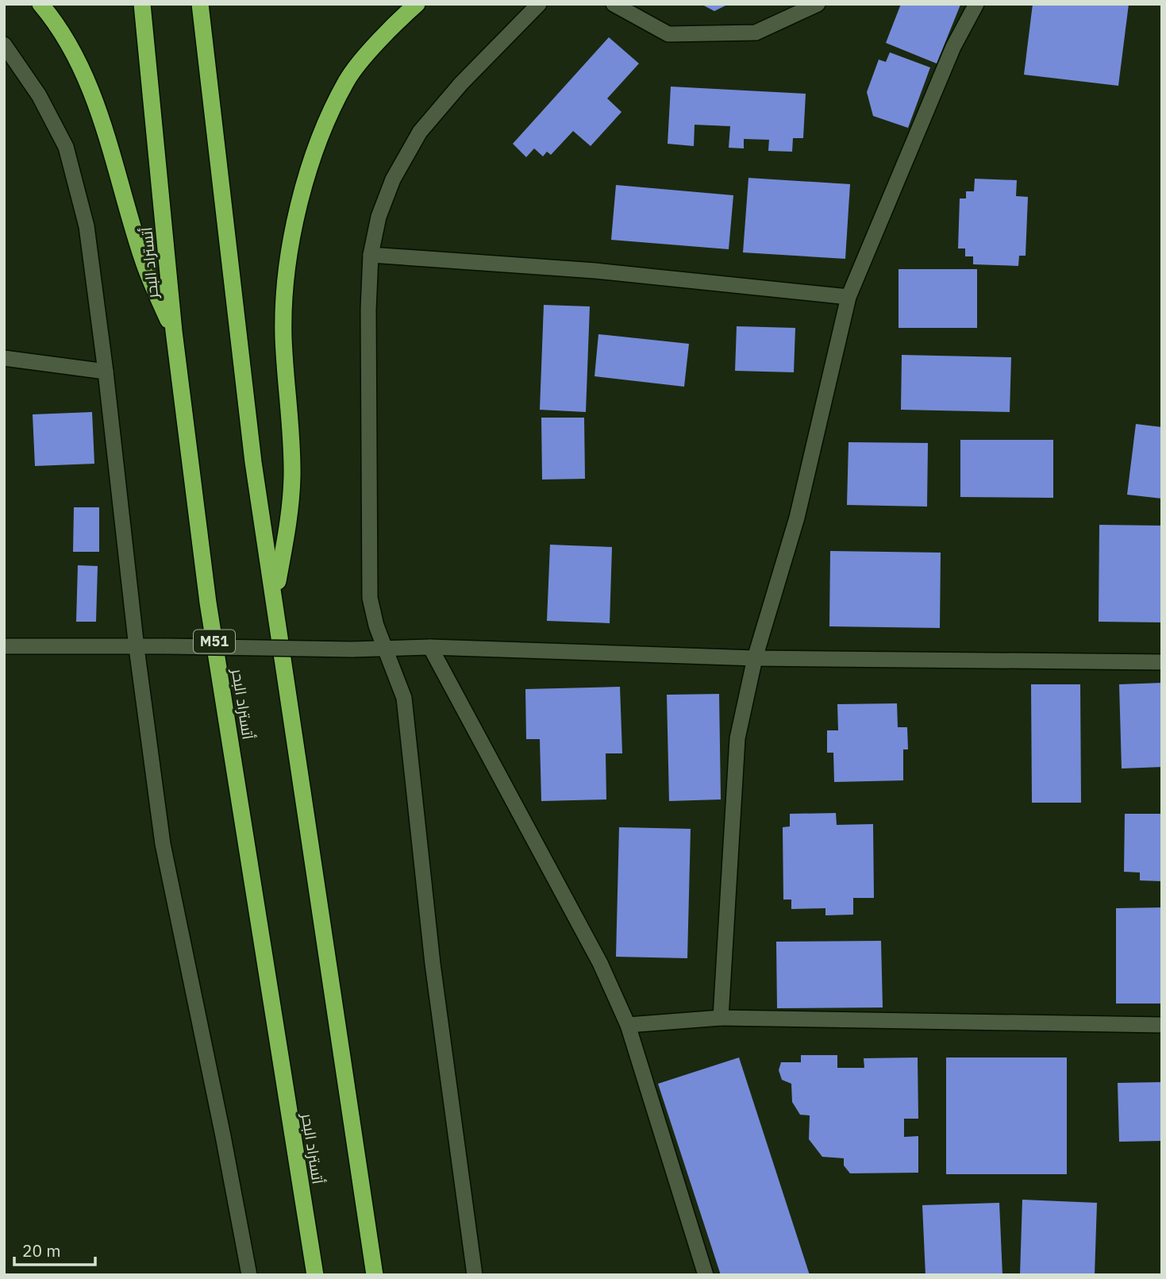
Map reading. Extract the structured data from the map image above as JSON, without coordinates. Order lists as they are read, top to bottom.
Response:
{
  "streets": {
    "highway": ["أتستراد البحر", "M51"]
  },
  "scale_bar": "20 m"
}
